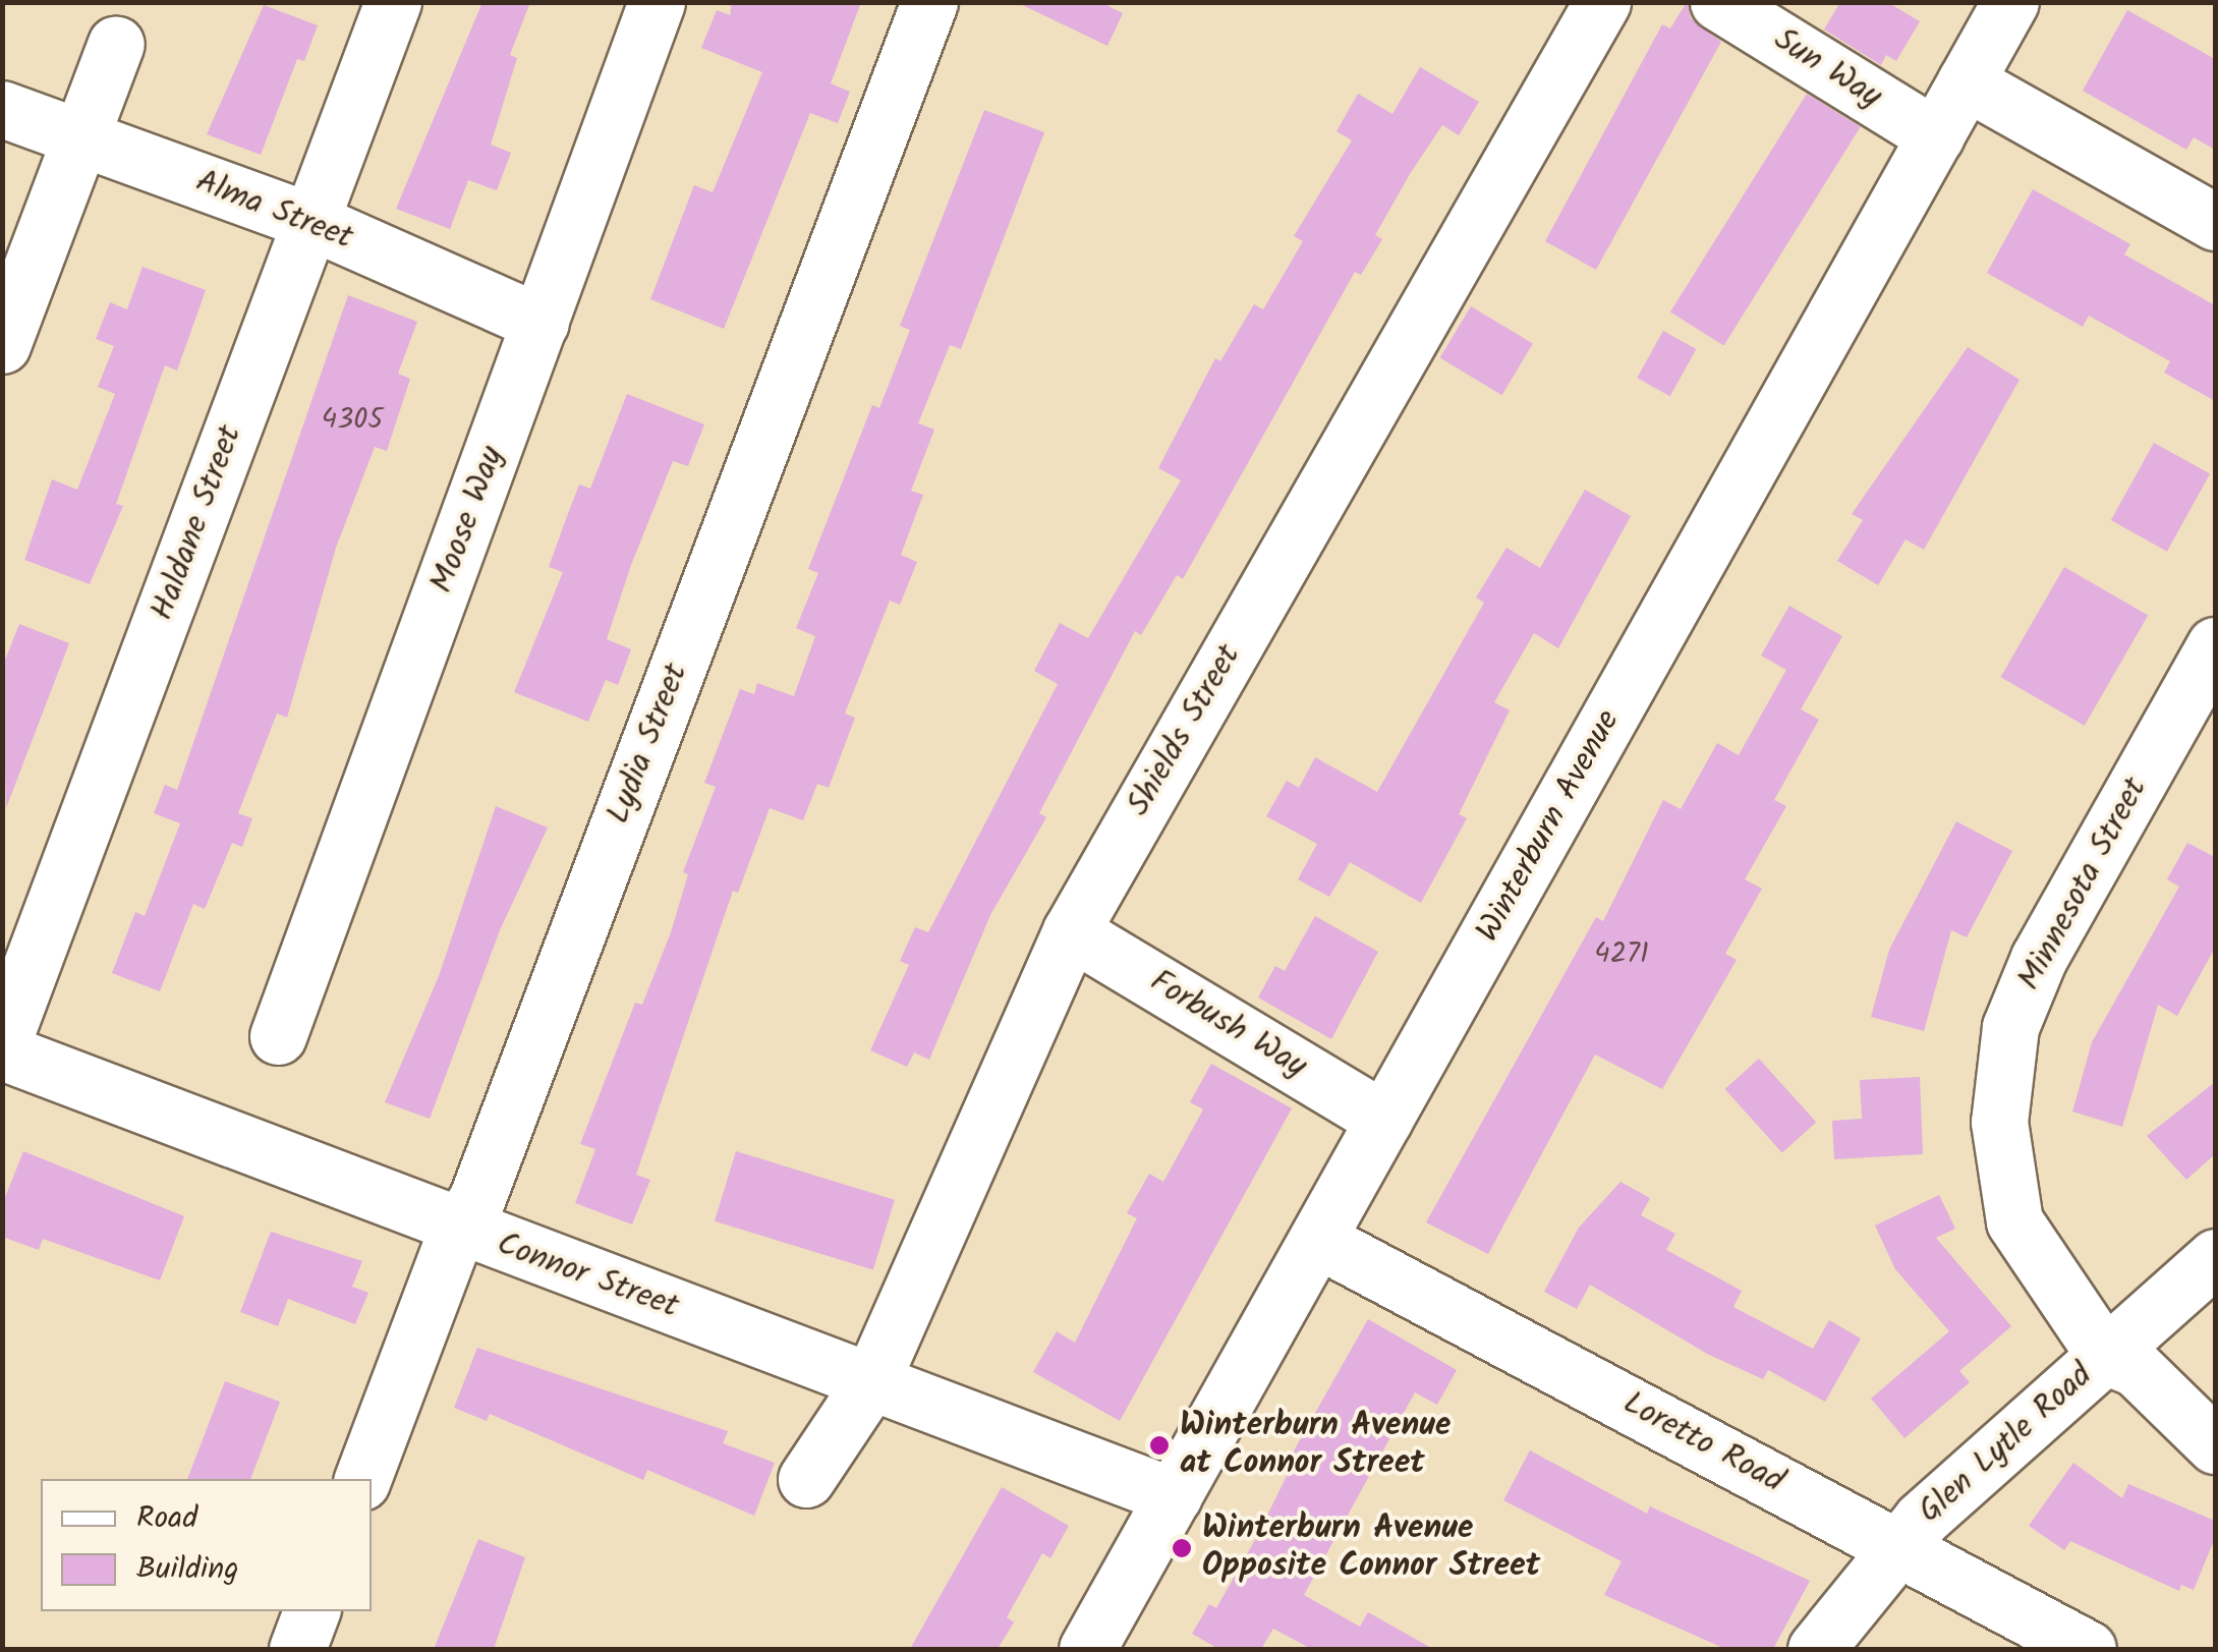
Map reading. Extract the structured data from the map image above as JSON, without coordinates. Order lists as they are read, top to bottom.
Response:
{
  "streets": {
    "street": [
      "Sun Way",
      "Alma Street",
      "Moose Way",
      "Haldane Street",
      "Shields Street",
      "Lydia Street",
      "Winterburn Avenue",
      "Minnesota Street",
      "Forbush Way",
      "Connor Street",
      "Loretto Road",
      "Glen Lytle Road"
    ]
  },
  "crossings": [
    ["Sun Way", "Winterburn Avenue"],
    ["Alma Street", "Moose Way"],
    ["Alma Street", "Haldane Street"],
    ["Shields Street", "Forbush Way"],
    ["Shields Street", "Connor Street"],
    ["Lydia Street", "Connor Street"],
    ["Winterburn Avenue", "Forbush Way"],
    ["Winterburn Avenue", "Connor Street"],
    ["Winterburn Avenue", "Loretto Road"],
    ["Minnesota Street", "Glen Lytle Road"],
    ["Loretto Road", "Glen Lytle Road"]
  ],
  "places": ["Winterburn Avenue at Connor Street", "Winterburn Avenue Opposite Connor Street"],
  "house_numbers": ["4305", "4271"],
  "legend": ["Road", "Building"]
}
